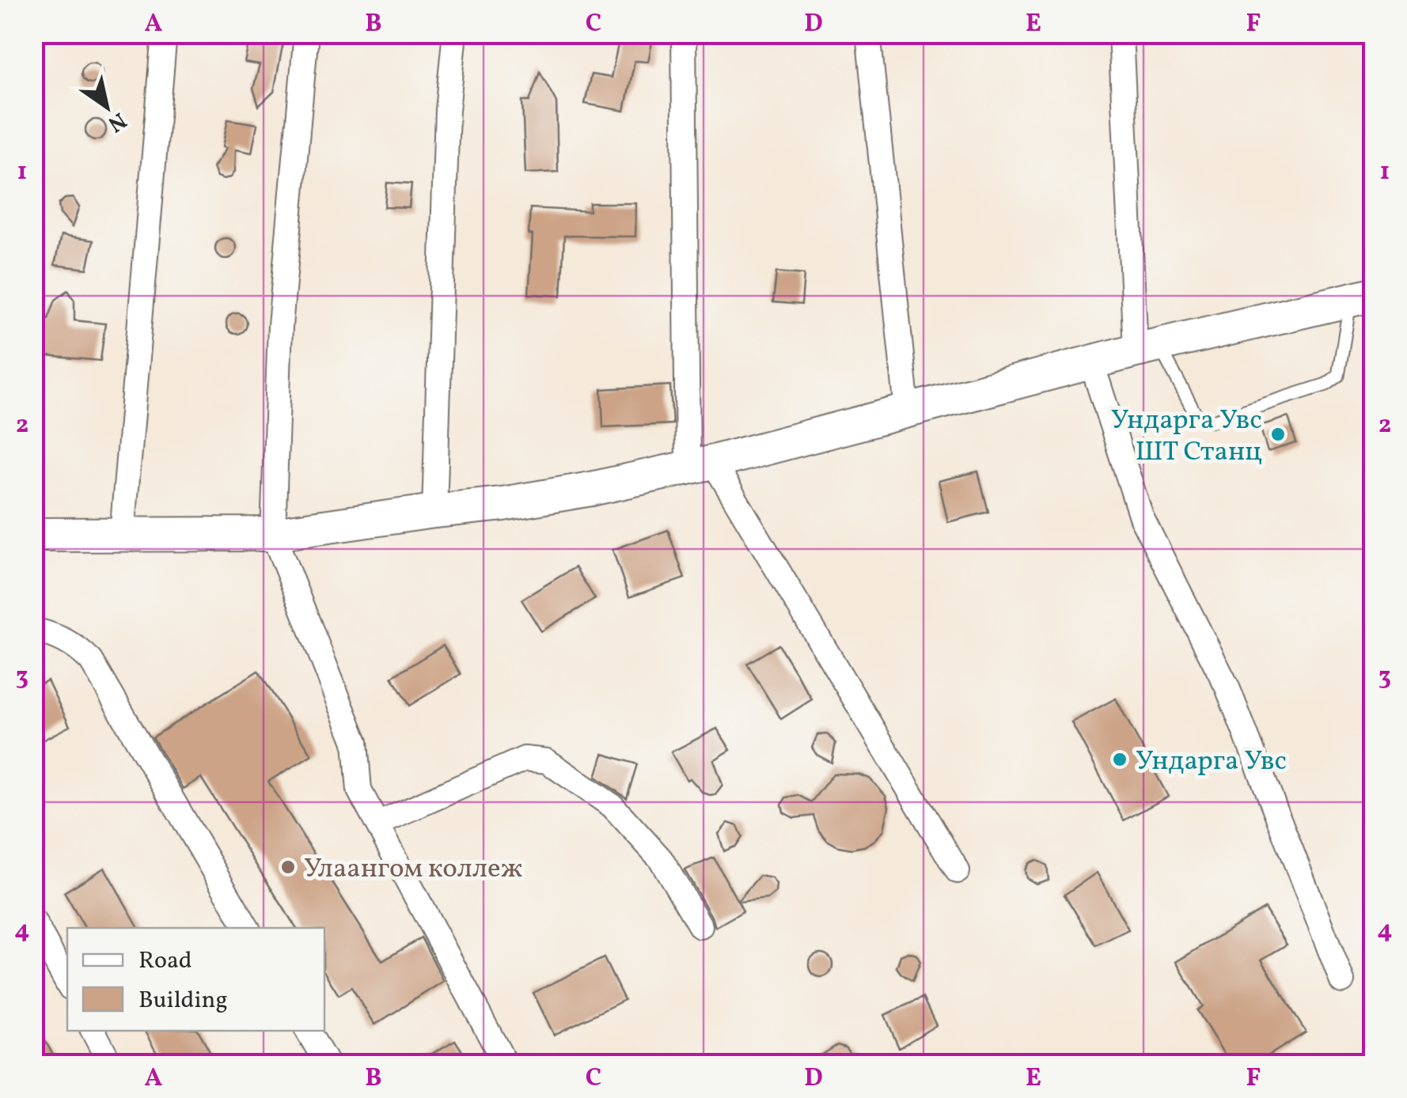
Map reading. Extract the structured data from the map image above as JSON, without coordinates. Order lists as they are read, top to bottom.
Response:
{
  "places": ["Ундарга Увс ШТ Станц", "Ундарга Увс", "Улаангом коллеж"],
  "legend": ["Road", "Building"],
  "north": "bottom right",
  "grid": {
    "columns": [
      "A",
      "B",
      "C",
      "D",
      "E",
      "F"
    ],
    "rows": [
      "1",
      "2",
      "3",
      "4"
    ]
  }
}
